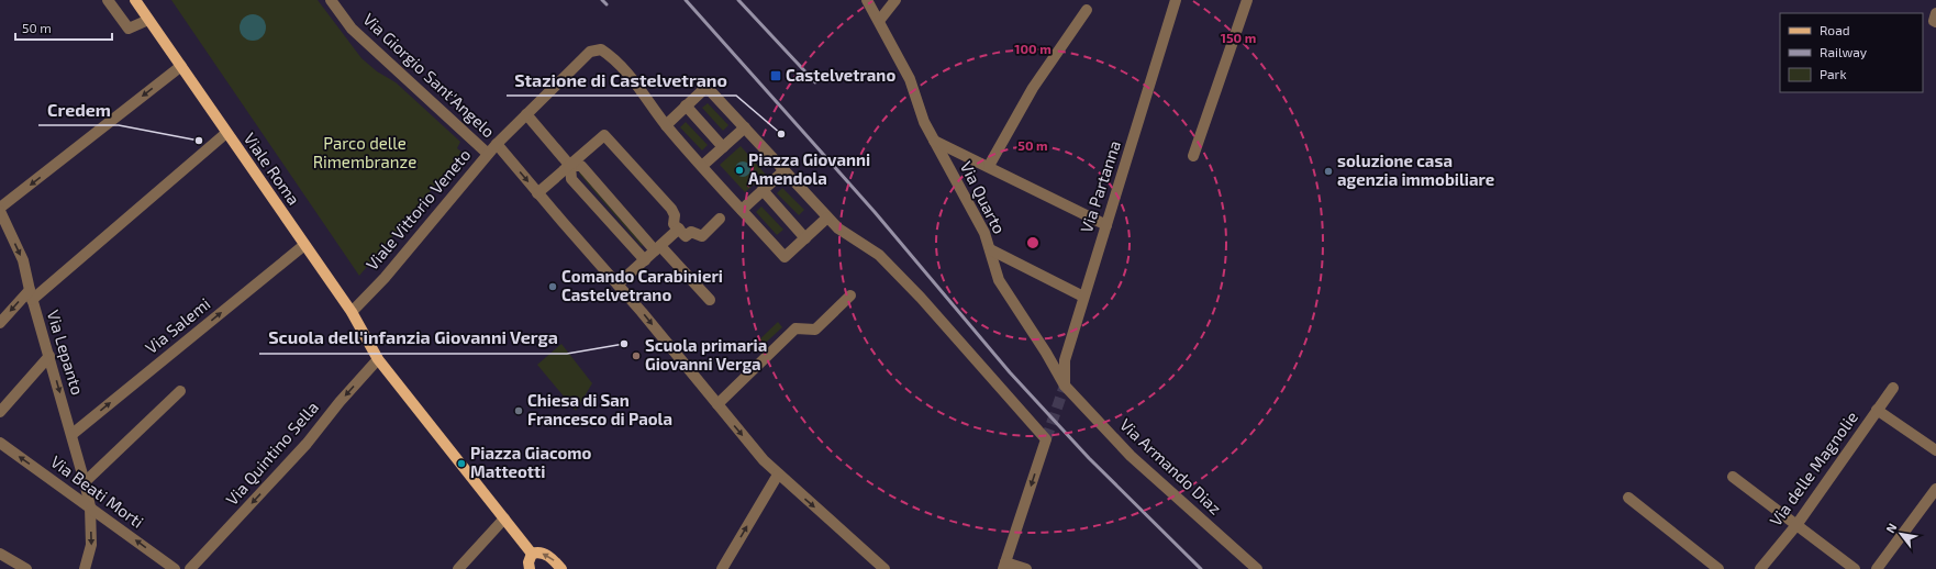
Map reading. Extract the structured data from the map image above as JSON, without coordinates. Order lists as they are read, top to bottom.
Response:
{
  "streets": {
    "main road": ["Viale Roma"],
    "street": [
      "Via Giorgio Sant'Angelo",
      "Via Partanna",
      "Via Quarto",
      "Viale Vittorio Veneto",
      "Via Salemi",
      "Via Lepanto",
      "Via Quintino Sella",
      "Via Armando Diaz",
      "Via delle Magnolie",
      "Via Beati Morti"
    ]
  },
  "crossings": [
    ["Via Giorgio Sant'Angelo", "Viale Vittorio Veneto"],
    ["Viale Roma", "Viale Vittorio Veneto"],
    ["Viale Roma", "Via Salemi"],
    ["Viale Roma", "Via Quintino Sella"],
    ["Via Partanna", "Via Quarto"],
    ["Via Partanna", "Via Armando Diaz"],
    ["Via Quarto", "Via Armando Diaz"],
    ["Via Salemi", "Via Lepanto"],
    ["Via Lepanto", "Via Beati Morti"]
  ],
  "one_way": ["Via Lepanto", "Via Quintino Sella", "Via Beati Morti"],
  "parks": ["Parco delle Rimembranze"],
  "places": {
    "transit": ["Castelvetrano"],
    "other": [
      "Stazione di Castelvetrano",
      "Credem",
      "Piazza Giovanni Amendola",
      "soluzione casa agenzia immobiliare",
      "Comando Carabinieri Castelvetrano",
      "Scuola dell'infanzia Giovanni Verga",
      "Scuola primaria Giovanni Verga",
      "Chiesa di San Francesco di Paola",
      "Piazza Giacomo Matteotti"
    ]
  },
  "legend": ["Road", "Railway", "Park"],
  "scale_bar": "50 m",
  "north": "top left",
  "rings": ["150 m", "100 m", "50 m"]
}
